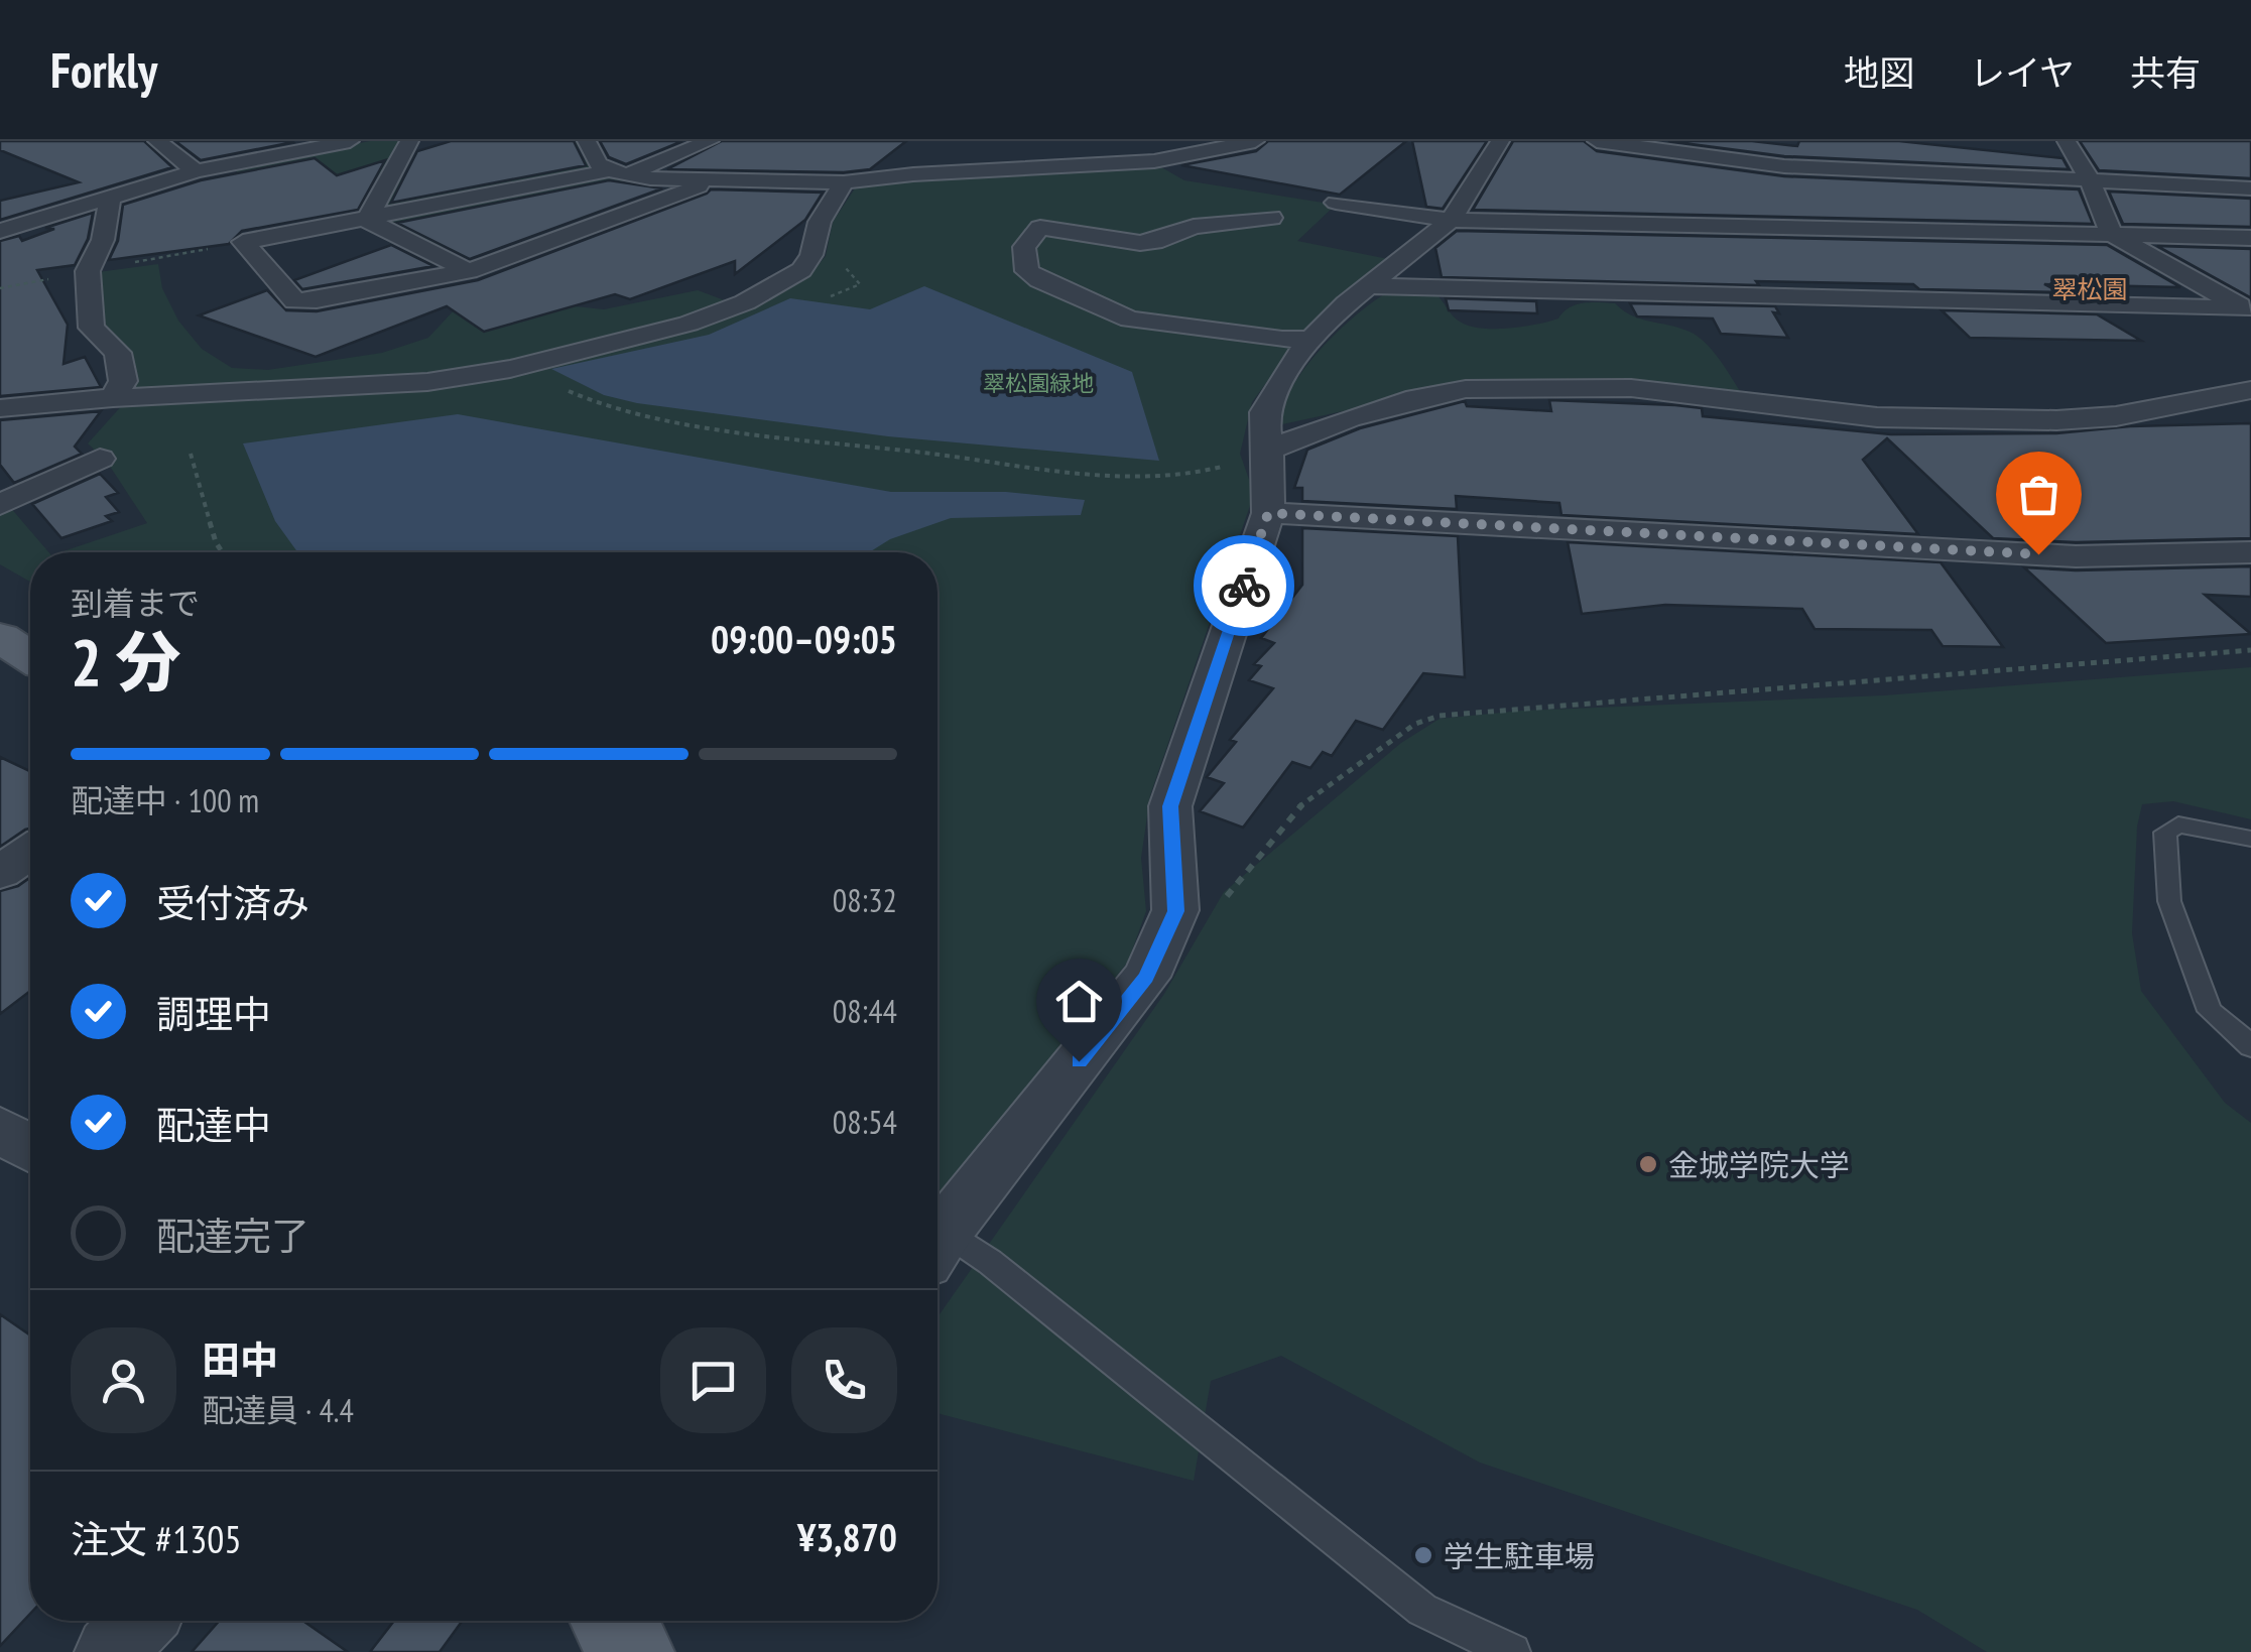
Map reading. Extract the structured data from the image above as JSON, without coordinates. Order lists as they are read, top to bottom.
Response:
{
  "districts": ["翠松園"],
  "parks": ["翠松園緑地"],
  "places": ["金城学院大学", "学生駐車場"],
  "page": {
    "header": "Forkly",
    "nav": ["地図", "レイヤ", "共有"],
    "heading": ["2 分", "到着まで", "09:00–09:05"],
    "panel": [
      "田中",
      "配達員 · 4.4",
      "注文 #1305",
      "¥3,870"
    ],
    "bar": "配達中 · 100 m",
    "list": [
      ["受付済み", "08:32"],
      ["調理中", "08:44"],
      ["配達中", "08:54"],
      "配達完了"
    ]
  }
}
